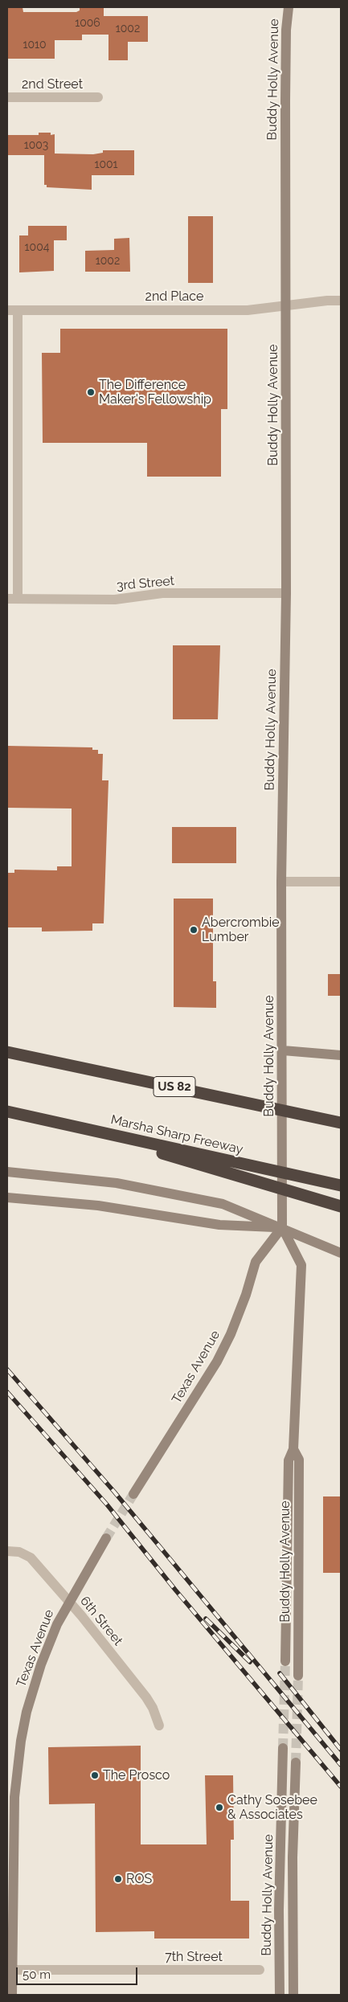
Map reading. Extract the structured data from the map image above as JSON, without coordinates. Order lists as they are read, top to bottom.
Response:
{
  "streets": {
    "highway": ["US 82", "Marsha Sharp Freeway"],
    "main road": ["Buddy Holly Avenue", "Texas Avenue"],
    "street": [
      "2nd Street",
      "2nd Place",
      "3rd Street",
      "6th Street",
      "7th Street"
    ]
  },
  "crossings": [
    ["Buddy Holly Avenue", "2nd Place"],
    ["Buddy Holly Avenue", "3rd Street"],
    ["Buddy Holly Avenue", "Texas Avenue"],
    ["Texas Avenue", "7th Street"]
  ],
  "places": [
    "The Difference Maker's Fellowship",
    "Abercrombie Lumber",
    "The Prosco",
    "Cathy Sosebee & Associates",
    "ROS"
  ],
  "house_numbers": [
    "1006",
    "1002",
    "1010",
    "1003",
    "1001",
    "1004",
    "1002"
  ],
  "scale_bar": "50 m"
}
